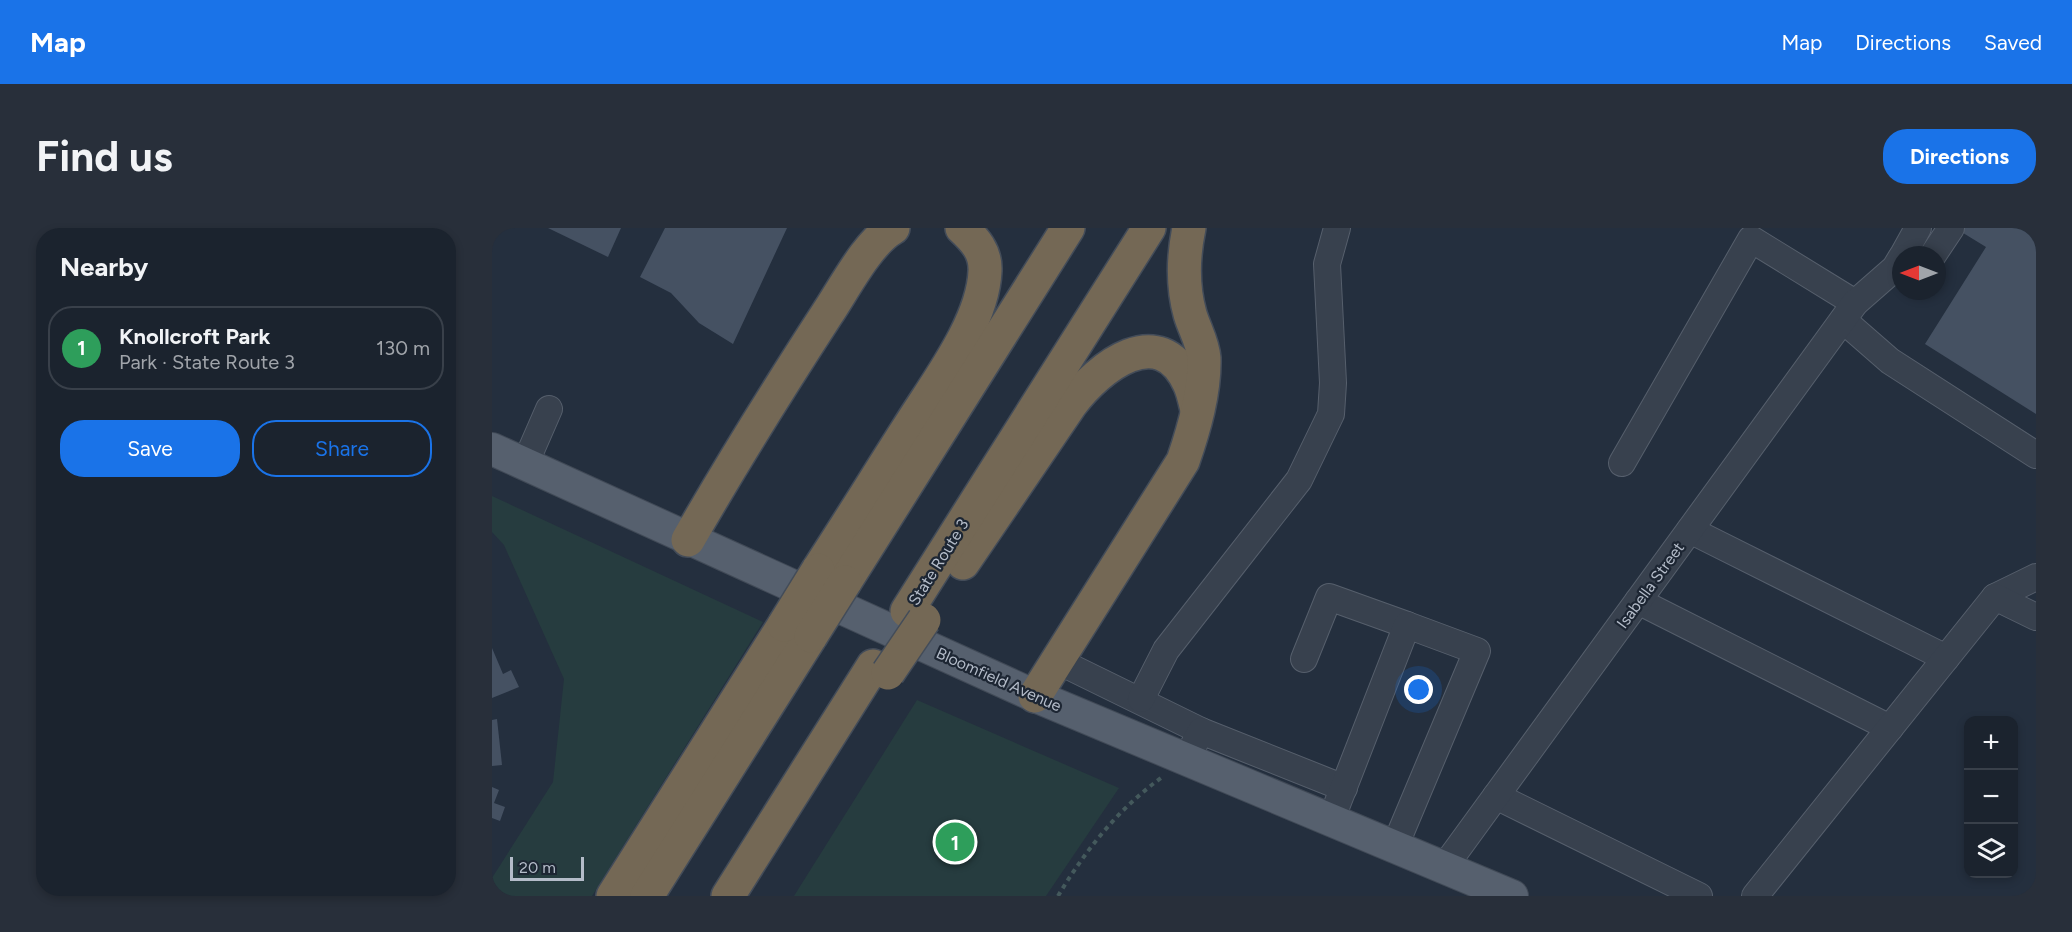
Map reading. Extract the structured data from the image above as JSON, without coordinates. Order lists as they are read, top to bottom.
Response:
{
  "streets": {
    "highway": ["State Route 3"],
    "main road": ["Bloomfield Avenue"],
    "street": ["Isabella Street"]
  },
  "crossings": [
    ["Isabella Street", "Bloomfield Avenue"]
  ],
  "scale_bar": "20 m",
  "north": "left",
  "page": {
    "header": "Map",
    "nav": ["Map", "Directions", "Saved"],
    "buttons": [
      "Directions",
      ["Save", "Share"]
    ],
    "title": "Find us",
    "heading": "Nearby",
    "list": [
      {
        "mark": "1",
        "name": "Knollcroft Park",
        "note": "Park · State Route 3",
        "value": "130 m"
      }
    ],
    "map_buttons": ["+", "−"],
    "pins": "1",
    "scale": "20 m"
  }
}
